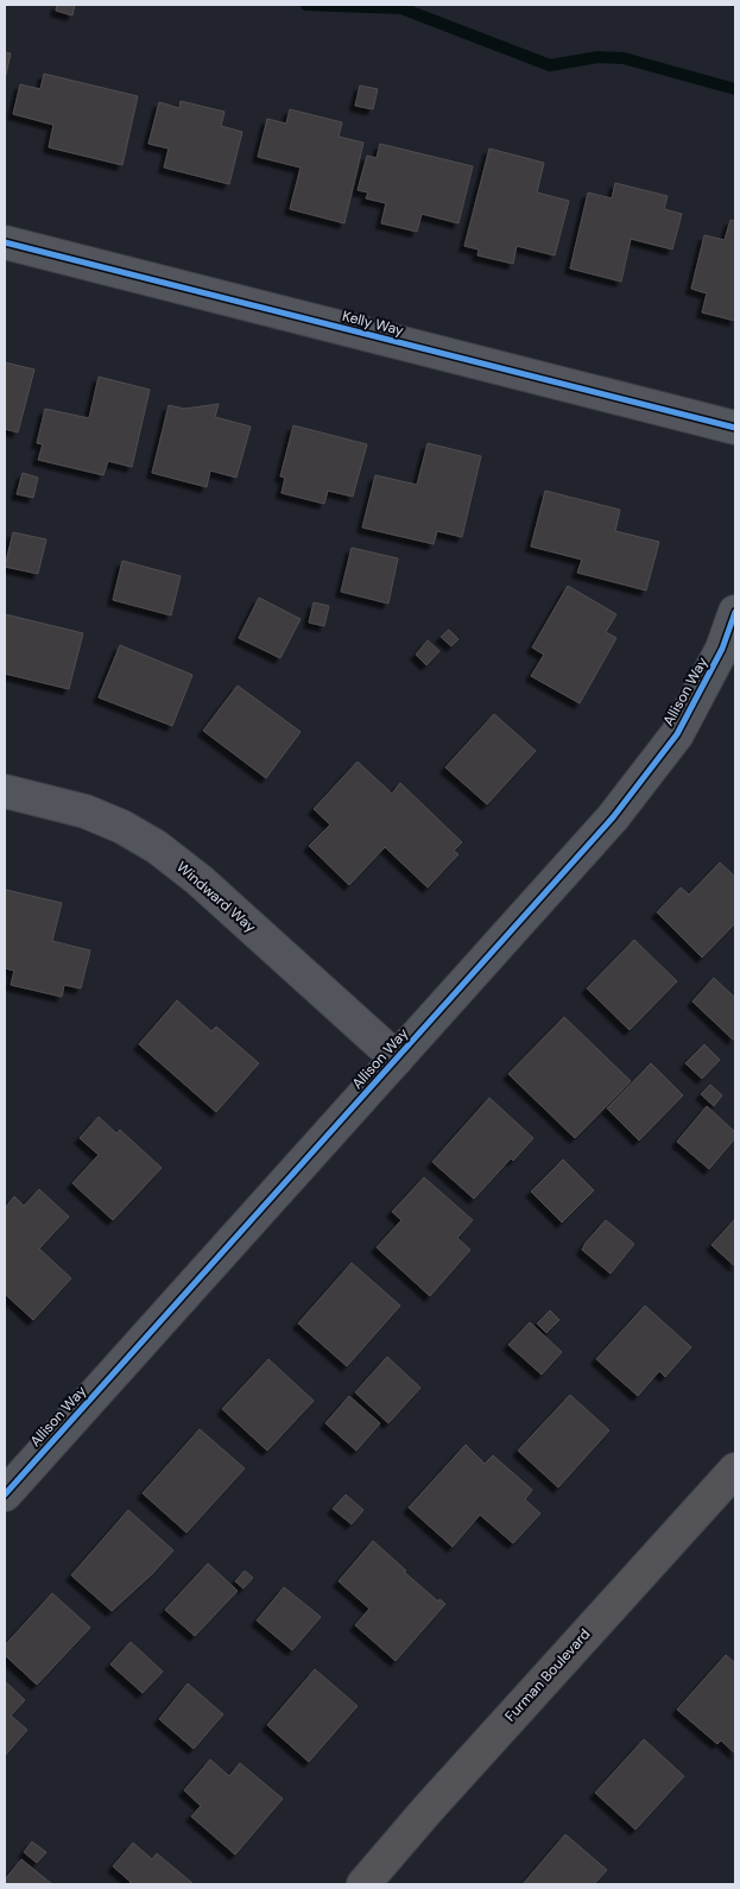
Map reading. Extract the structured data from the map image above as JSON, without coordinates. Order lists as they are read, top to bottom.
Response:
{
  "streets": {
    "street": [
      "Kelly Way",
      "Allison Way",
      "Windward Way",
      "Furman Boulevard"
    ]
  },
  "crossings": [
    ["Allison Way", "Windward Way"]
  ]
}
